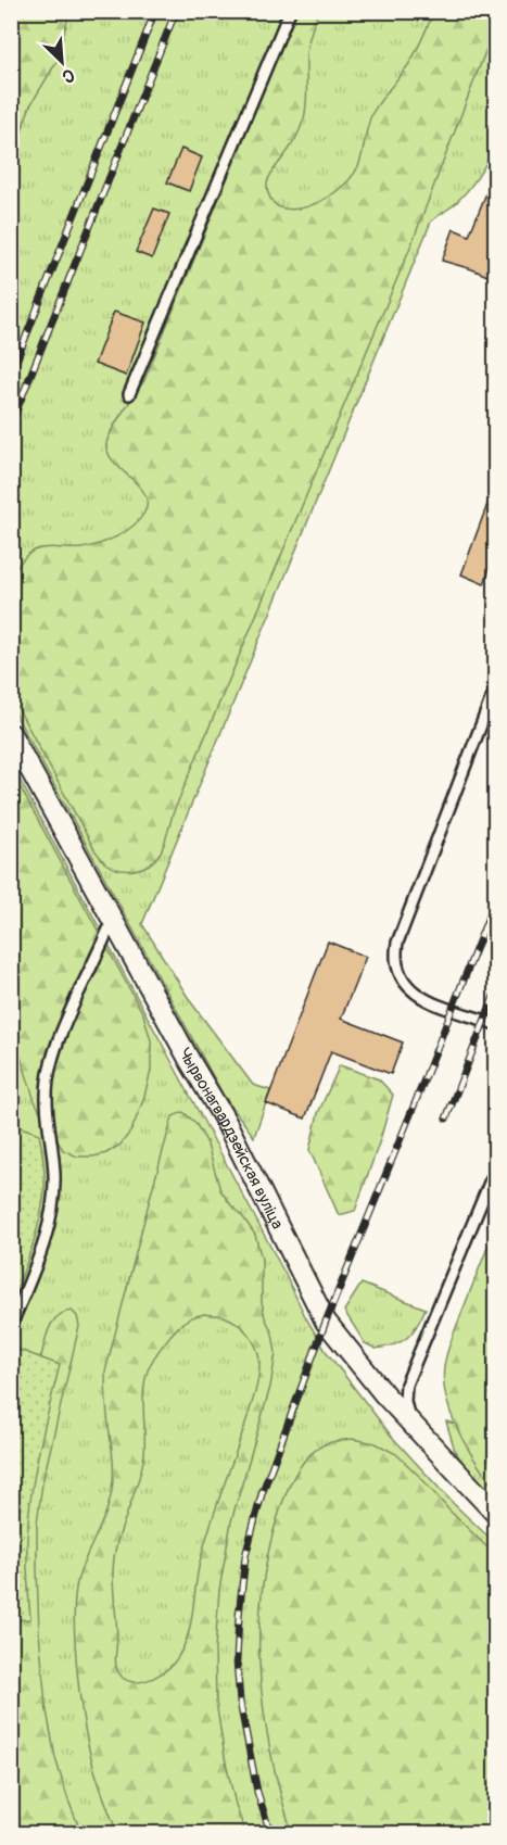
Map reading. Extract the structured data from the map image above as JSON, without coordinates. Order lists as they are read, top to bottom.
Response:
{
  "streets": {
    "street": ["Чырвонагвардзейская вуліца"]
  },
  "north": "bottom right"
}
